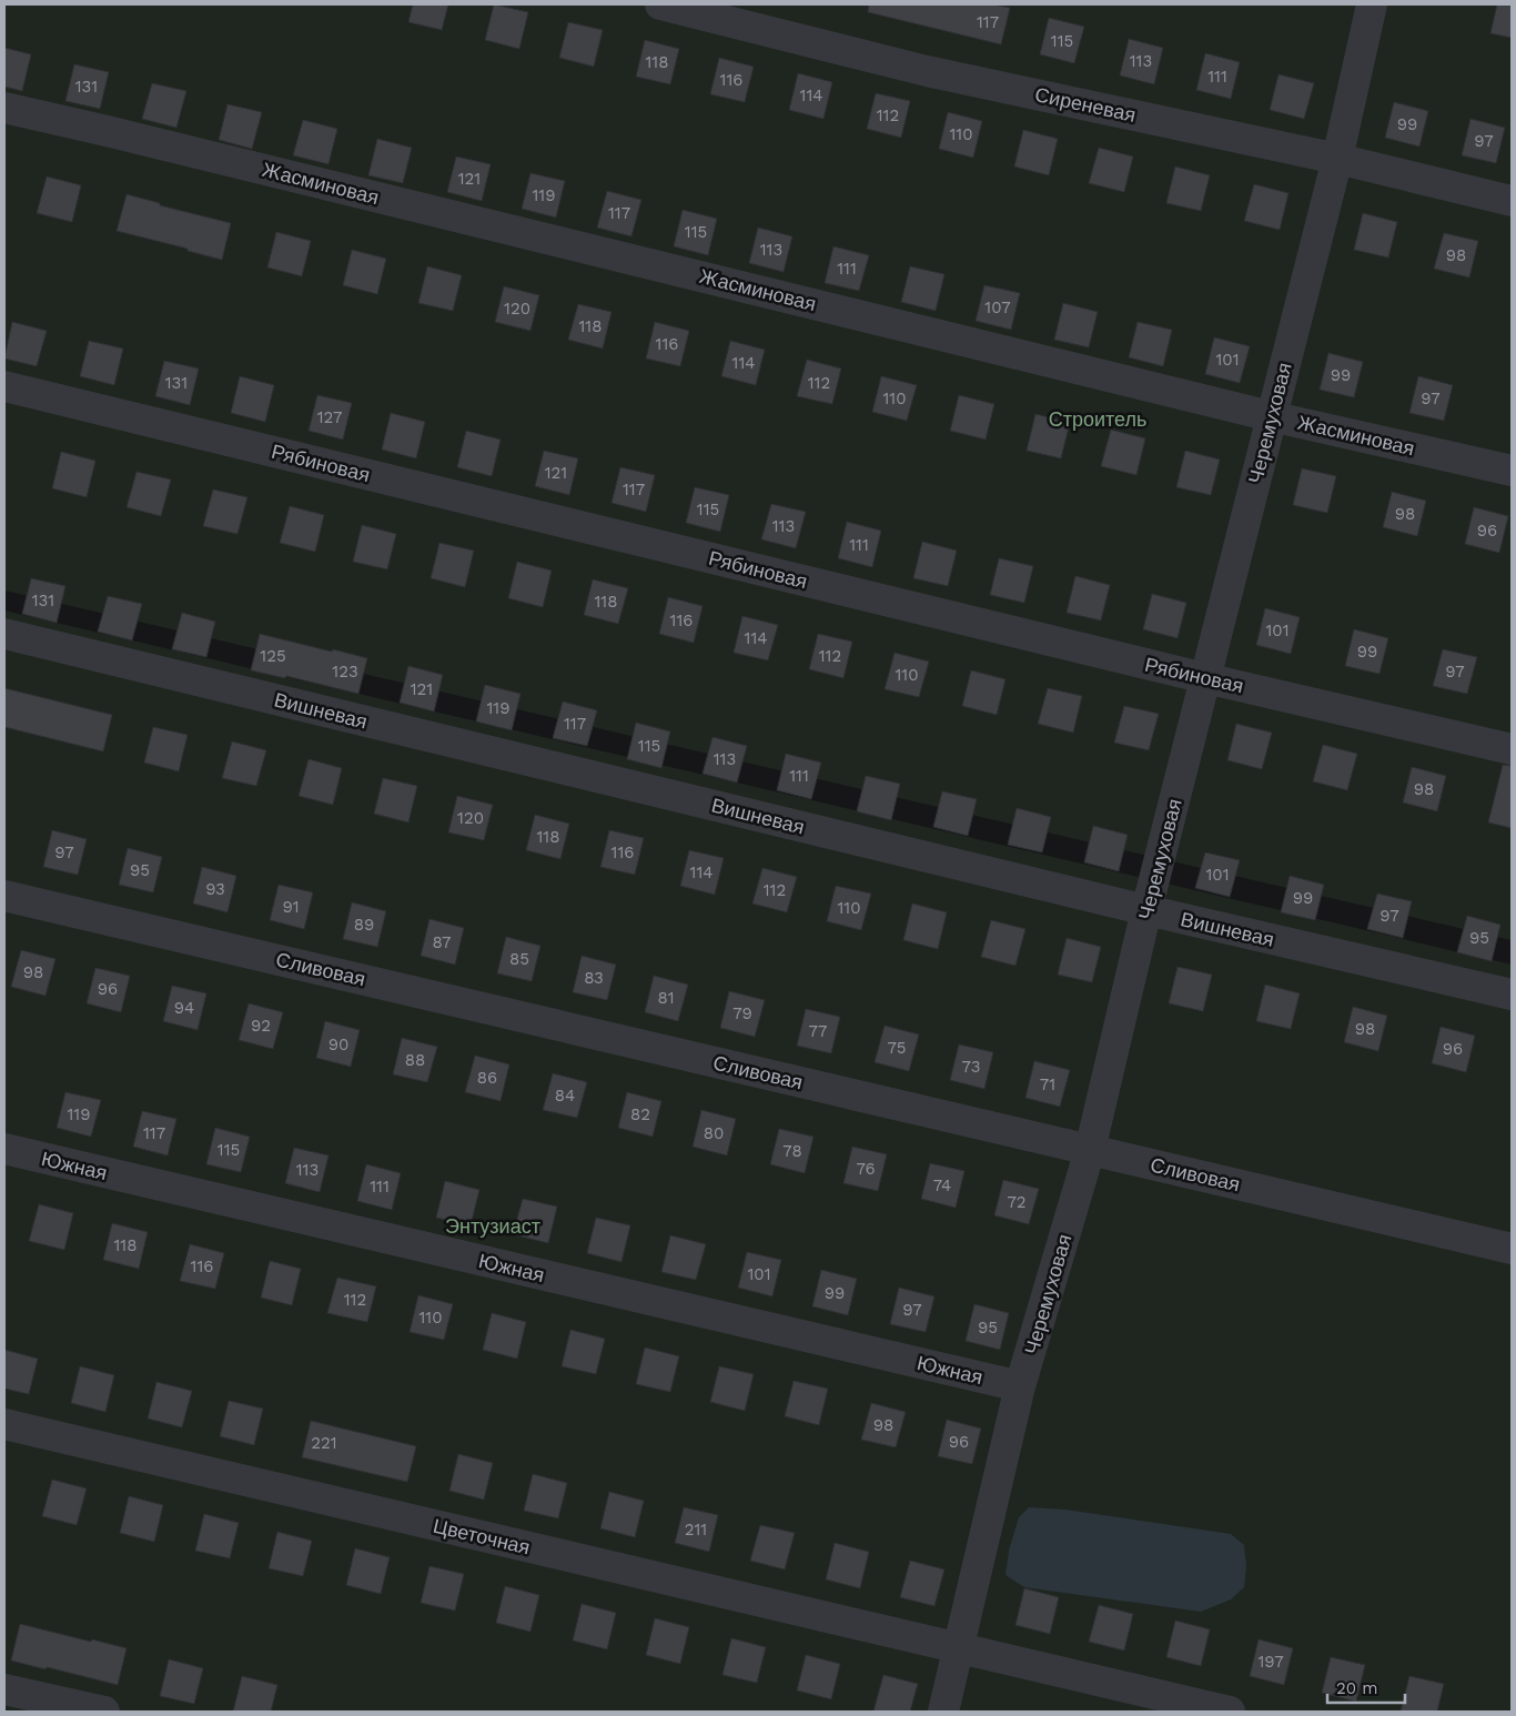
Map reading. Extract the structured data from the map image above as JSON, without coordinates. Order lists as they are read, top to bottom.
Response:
{
  "streets": {
    "street": [
      "Сиреневая",
      "Жасминовая",
      "Черемуховая",
      "Рябиновая",
      "Вишневая",
      "Сливовая",
      "Южная",
      "Цветочная"
    ]
  },
  "crossings": [
    ["Сиреневая", "Черемуховая"],
    ["Жасминовая", "Черемуховая"],
    ["Черемуховая", "Рябиновая"],
    ["Черемуховая", "Вишневая"],
    ["Черемуховая", "Сливовая"],
    ["Черемуховая", "Южная"],
    ["Черемуховая", "Цветочная"]
  ],
  "parks": ["Строитель", "Энтузиаст"],
  "house_numbers": [
    "117",
    "115",
    "113",
    "118",
    "111",
    "116",
    "131",
    "114",
    "112",
    "99",
    "110",
    "97",
    "121",
    "119",
    "117",
    "115",
    "113",
    "98",
    "111",
    "107",
    "120",
    "118",
    "116",
    "101",
    "114",
    "99",
    "131",
    "112",
    "110",
    "97",
    "127",
    "121",
    "117",
    "115",
    "98",
    "113",
    "96",
    "111",
    "131",
    "118",
    "116",
    "101",
    "114",
    "99",
    "125",
    "112",
    "123",
    "97",
    "110",
    "121",
    "119",
    "117",
    "115",
    "113",
    "111",
    "98",
    "120",
    "118",
    "97",
    "116",
    "95",
    "114",
    "101",
    "93",
    "112",
    "99",
    "91",
    "110",
    "97",
    "89",
    "95",
    "87",
    "85",
    "98",
    "83",
    "96",
    "81",
    "94",
    "79",
    "92",
    "98",
    "77",
    "90",
    "75",
    "96",
    "88",
    "73",
    "86",
    "71",
    "84",
    "119",
    "82",
    "117",
    "80",
    "115",
    "78",
    "76",
    "113",
    "74",
    "111",
    "72",
    "118",
    "116",
    "101",
    "99",
    "112",
    "97",
    "110",
    "95",
    "98",
    "96",
    "221",
    "211",
    "197"
  ],
  "scale_bar": "20 m"
}
